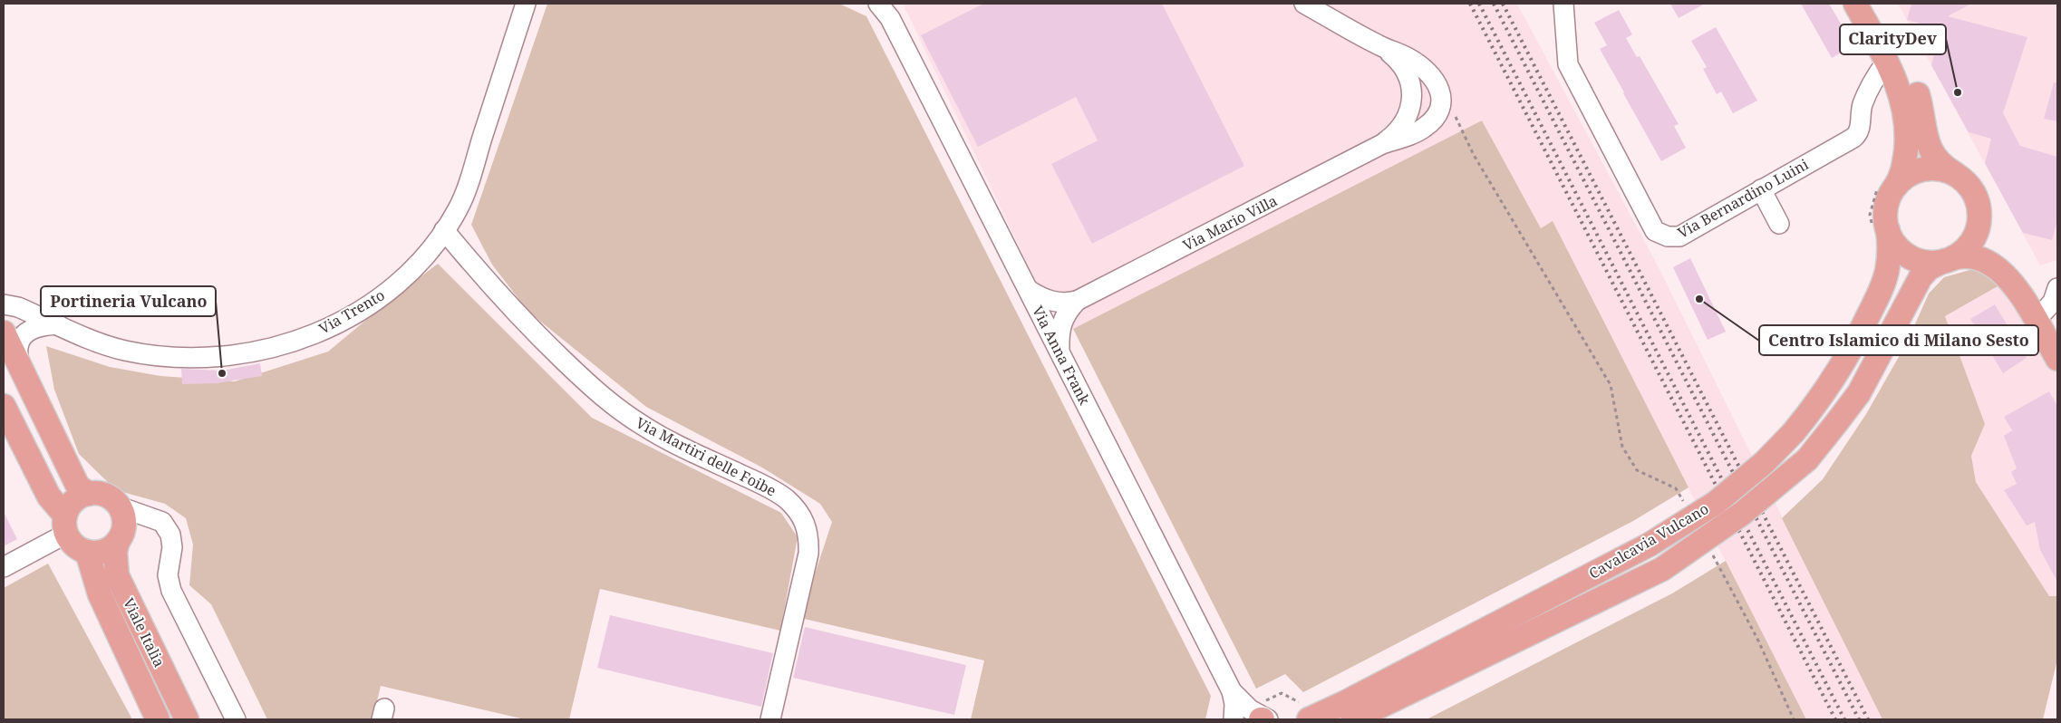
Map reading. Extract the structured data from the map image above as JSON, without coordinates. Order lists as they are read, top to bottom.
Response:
{
  "streets": {
    "main road": ["Cavalcavia Vulcano", "Viale Italia"],
    "street": [
      "Via Bernardino Luini",
      "Via Mario Villa",
      "Via Trento",
      "Via Anna Frank",
      "Via Martiri delle Foibe"
    ]
  },
  "crossings": [
    ["Via Mario Villa", "Via Anna Frank"],
    ["Via Trento", "Via Martiri delle Foibe"]
  ],
  "places": ["ClarityDev", "Centro Islamico di Milano Sesto", "Portineria Vulcano"]
}
